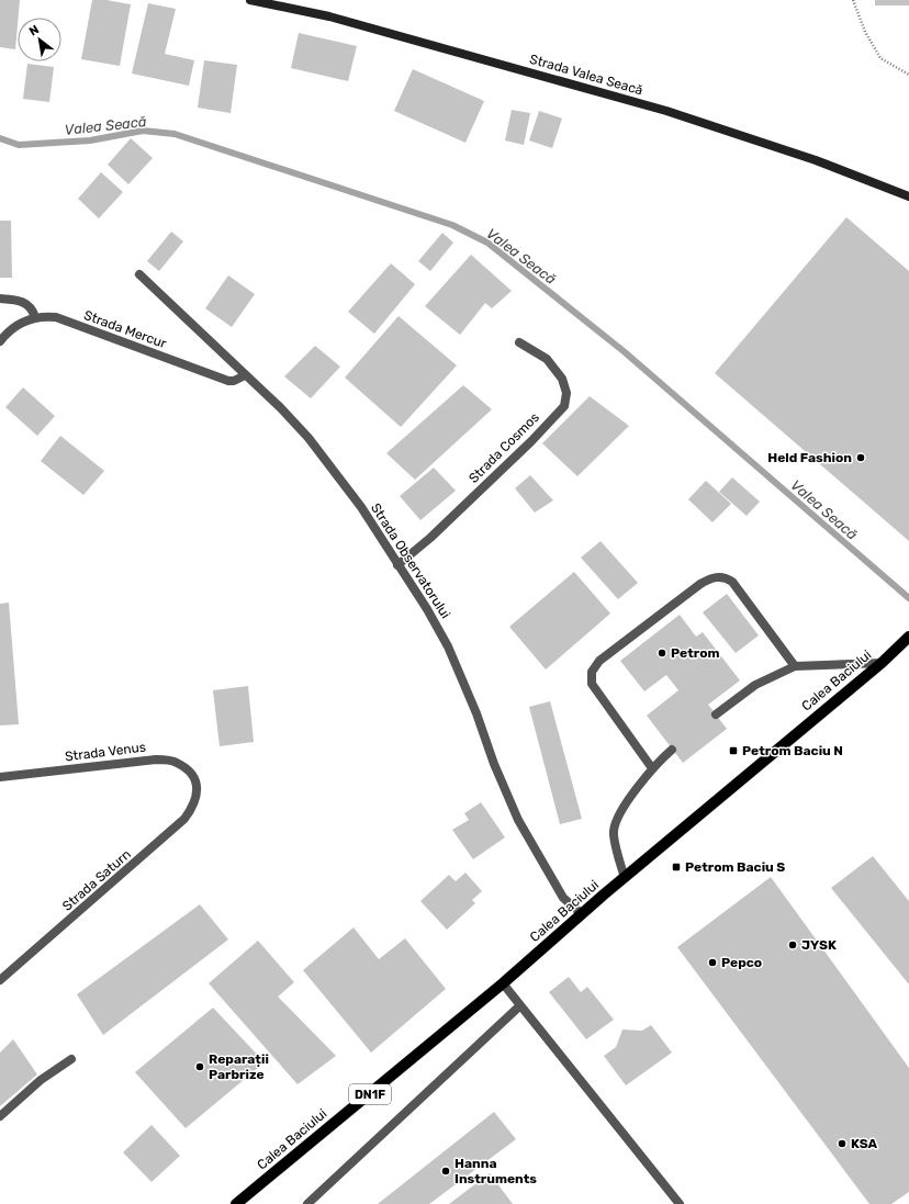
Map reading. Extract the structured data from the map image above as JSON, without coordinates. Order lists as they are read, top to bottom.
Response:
{
  "streets": {
    "main road": ["Strada Valea Seacă", "Calea Baciului", "DN1F"],
    "street": [
      "Strada Mercur",
      "Strada Cosmos",
      "Strada Observatorului",
      "Strada Venus",
      "Strada Saturn"
    ]
  },
  "crossings": [
    ["Strada Mercur", "Strada Observatorului"],
    ["Strada Cosmos", "Strada Observatorului"],
    ["Strada Observatorului", "Calea Baciului"],
    ["Strada Venus", "Strada Saturn"]
  ],
  "water": ["Valea Seacă"],
  "places": {
    "other": [
      "Held Fashion",
      "Petrom",
      "JYSK",
      "Pepco",
      "Reparații Parbrize",
      "KSA",
      "Hanna Instruments"
    ],
    "transit": ["Petrom Baciu N", "Petrom Baciu S"]
  },
  "north": "top left"
}
